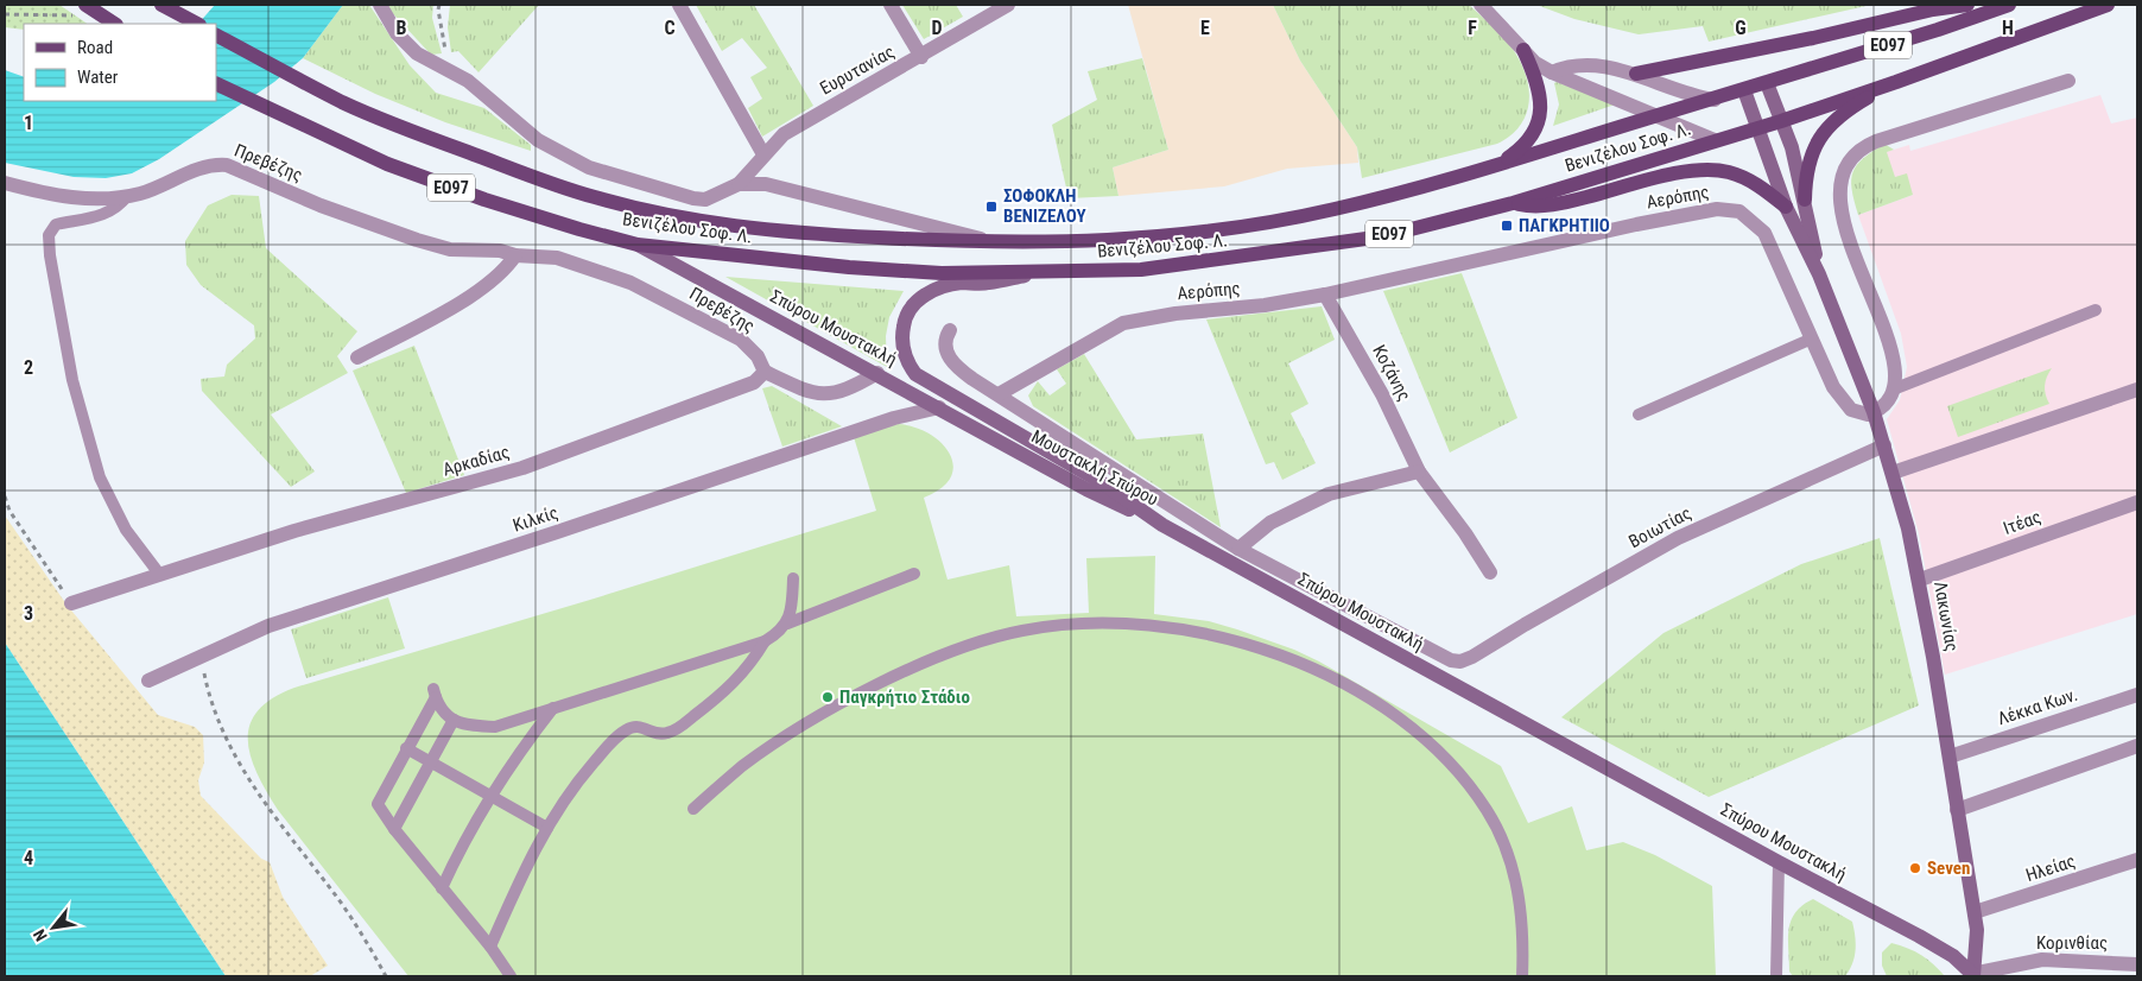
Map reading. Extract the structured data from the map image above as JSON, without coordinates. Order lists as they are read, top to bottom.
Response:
{
  "streets": {
    "main road": [
      "ΕΟ97",
      "Βενιζέλου Σοφ. Λ.",
      "Σπύρου Μουστακλή",
      "Μουστακλή Σπύρου",
      "Λακωνίας"
    ],
    "street": [
      "Ευρυτανίας",
      "Πρεβέζης",
      "Αερόπης",
      "Κοζάνης",
      "Αρκαδίας",
      "Κιλκίς",
      "Ιτέας",
      "Βοιωτίας",
      "Λέκκα Κων.",
      "Ηλείας",
      "Κορινθίας"
    ]
  },
  "crossings": [
    ["Βενιζέλου Σοφ. Λ.", "Σπύρου Μουστακλή"],
    ["Βενιζέλου Σοφ. Λ.", "Λακωνίας"],
    ["Πρεβέζης", "Αρκαδίας"],
    ["Αερόπης", "Σπύρου Μουστακλή"],
    ["Αερόπης", "Κοζάνης"],
    ["Αερόπης", "Λακωνίας"],
    ["Σπύρου Μουστακλή", "Μουστακλή Σπύρου"],
    ["Σπύρου Μουστακλή", "Κιλκίς"],
    ["Σπύρου Μουστακλή", "Βοιωτίας"],
    ["Σπύρου Μουστακλή", "Λακωνίας"],
    ["Σπύρου Μουστακλή", "Κορινθίας"],
    ["Ιτέας", "Λακωνίας"],
    ["Βοιωτίας", "Λακωνίας"],
    ["Λακωνίας", "Λέκκα Κων."],
    ["Λακωνίας", "Ηλείας"],
    ["Λακωνίας", "Κορινθίας"]
  ],
  "places": {
    "transit": ["ΣΟΦΟΚΛΗ ΒΕΝΙΖΕΛΟΥ", "ΠΑΓΚΡΗΤΙΙΟ"],
    "other": ["Παγκρήτιο Στάδιο", "Seven"]
  },
  "legend": ["Road", "Water"],
  "north": "bottom left",
  "grid": {
    "columns": [
      "B",
      "C",
      "D",
      "E",
      "F",
      "G",
      "H"
    ],
    "rows": [
      "1",
      "2",
      "3",
      "4"
    ]
  }
}
